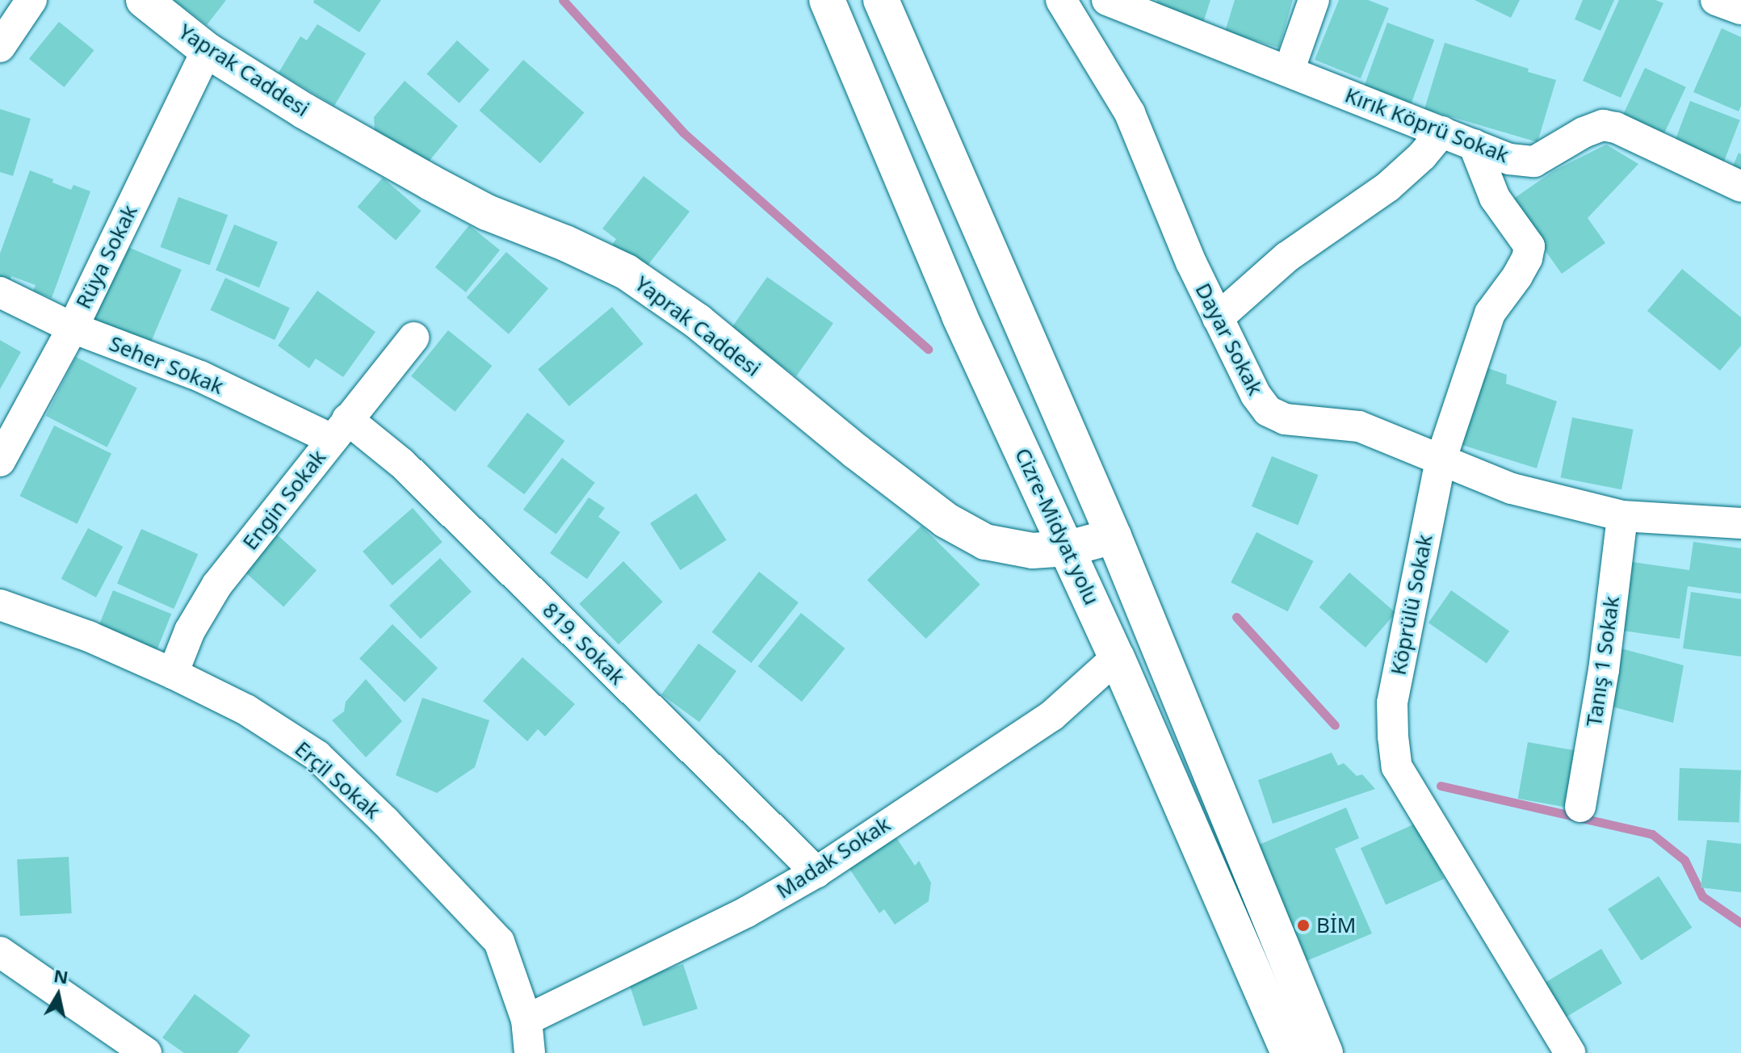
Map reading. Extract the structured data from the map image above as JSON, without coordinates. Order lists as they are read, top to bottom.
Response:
{
  "streets": {
    "main road": ["Yaprak Caddesi", "Cizre-Midyat yolu"],
    "street": [
      "Kırık Köprü Sokak",
      "Rüya Sokak",
      "Dayar Sokak",
      "Seher Sokak",
      "Engin Sokak",
      "Köprülü Sokak",
      "819. Sokak",
      "Tanış 1 Sokak",
      "Erçil Sokak",
      "Madak Sokak"
    ]
  },
  "crossings": [
    ["Yaprak Caddesi", "Rüya Sokak"],
    ["Yaprak Caddesi", "Cizre-Midyat yolu"],
    ["Kırık Köprü Sokak", "Köprülü Sokak"],
    ["Rüya Sokak", "Seher Sokak"],
    ["Dayar Sokak", "Köprülü Sokak"],
    ["Dayar Sokak", "Tanış 1 Sokak"],
    ["Seher Sokak", "Engin Sokak"],
    ["Seher Sokak", "819. Sokak"],
    ["Engin Sokak", "819. Sokak"],
    ["Engin Sokak", "Erçil Sokak"],
    ["Cizre-Midyat yolu", "Madak Sokak"],
    ["819. Sokak", "Madak Sokak"],
    ["Erçil Sokak", "Madak Sokak"]
  ],
  "places": ["BİM"],
  "north": "top"
}
